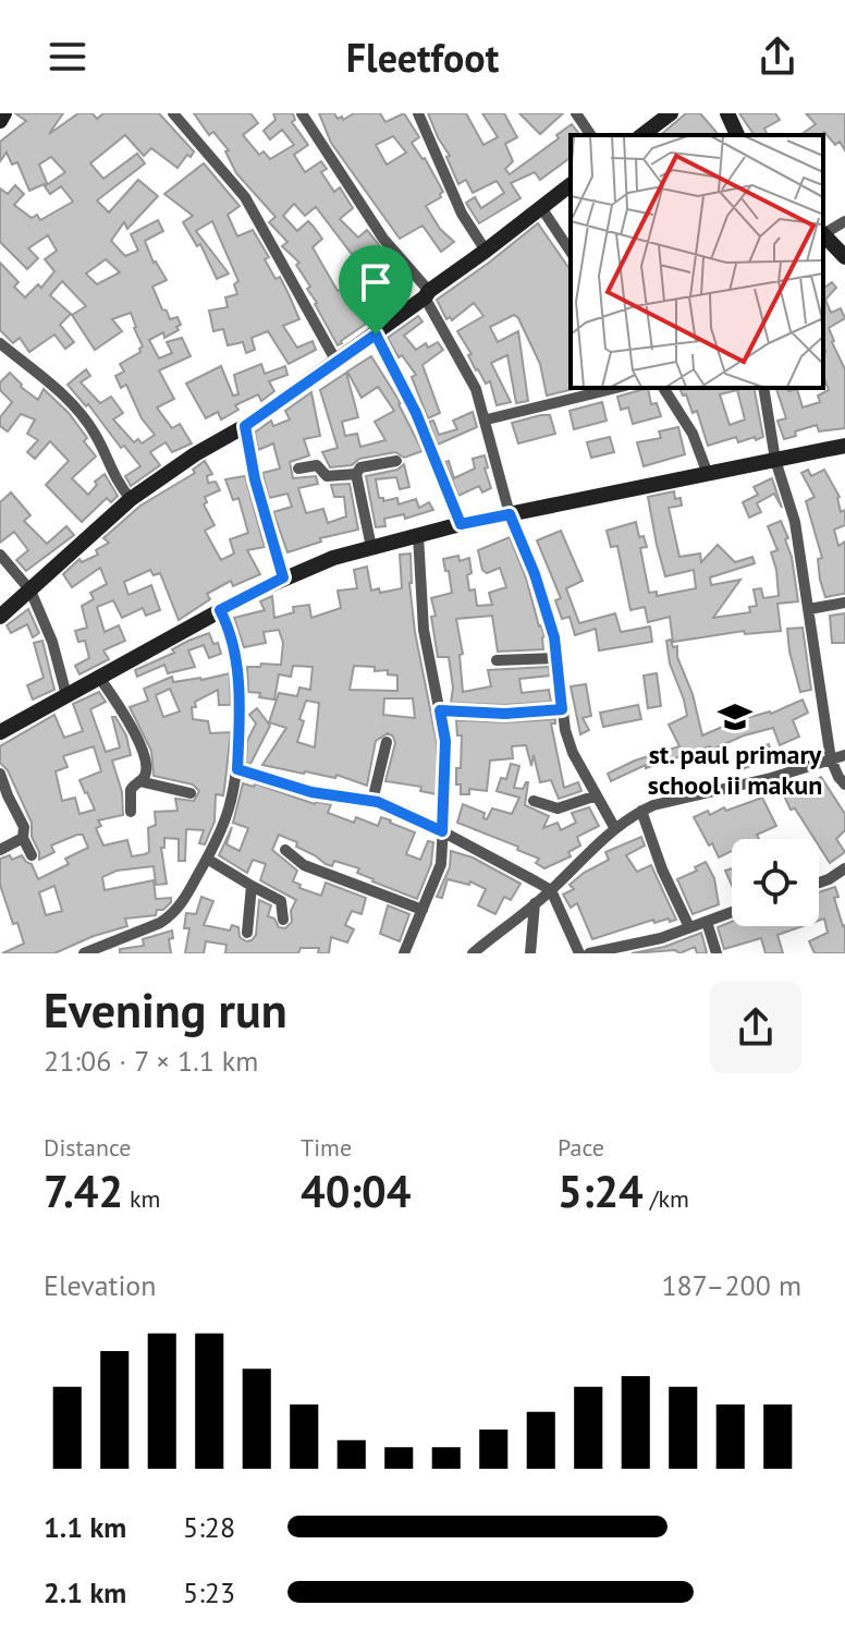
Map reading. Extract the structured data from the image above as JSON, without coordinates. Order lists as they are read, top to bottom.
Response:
{
  "places": {
    "school or university": ["st. paul primary school ii makun"]
  },
  "page": {
    "header": "Fleetfoot",
    "heading": ["Evening run", "21:06 · 7 × 1.1 km"],
    "stats": [
      ["Distance", "7.42 km"],
      ["Time", "40:04"],
      ["Pace", "5:24 /km"]
    ],
    "chart": ["Elevation", "187–200 m"],
    "list": [
      {
        "name": "1.1 km",
        "note": "5:28"
      },
      {
        "name": "2.1 km",
        "note": "5:23"
      }
    ]
  }
}
